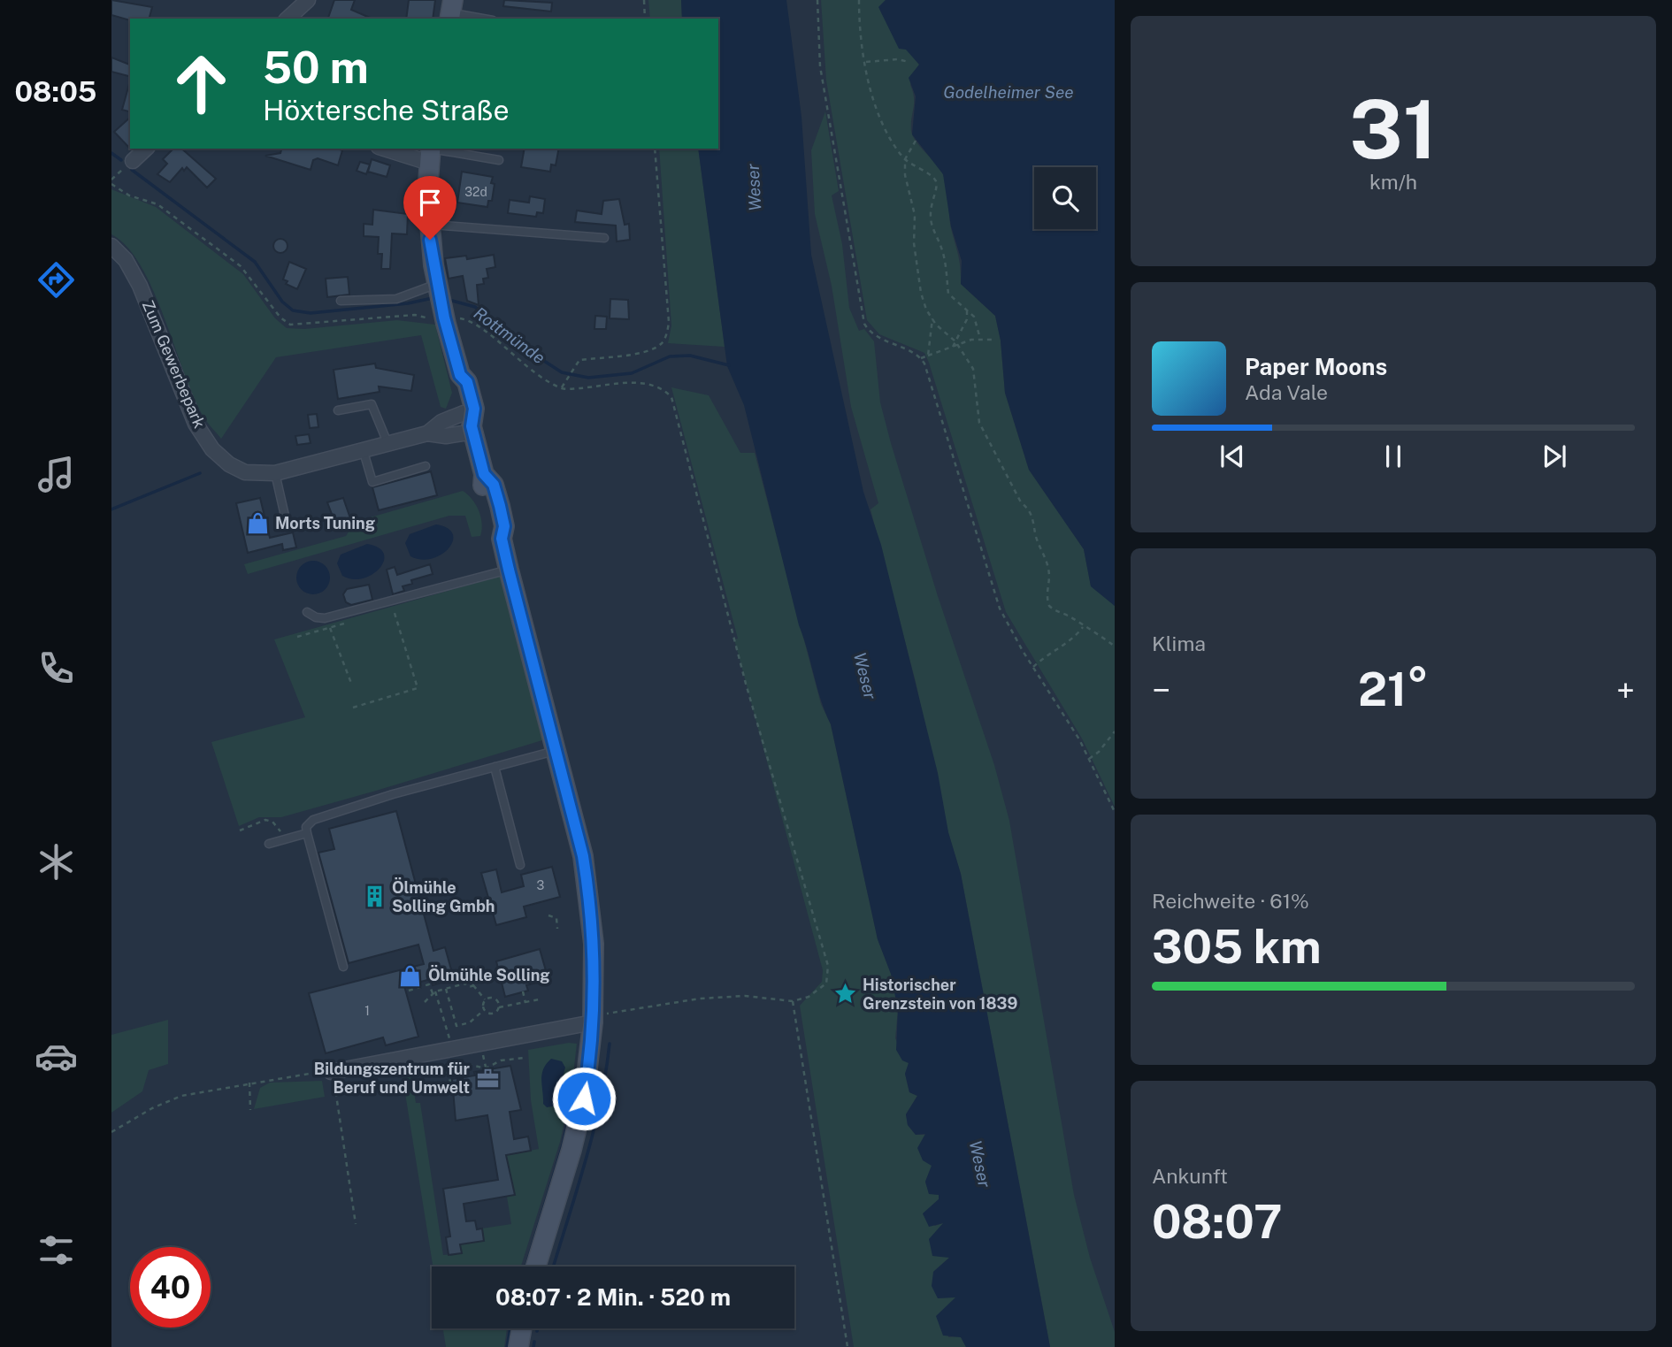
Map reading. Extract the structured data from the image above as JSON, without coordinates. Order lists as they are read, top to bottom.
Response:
{
  "streets": {
    "street": ["Zum Gewerbepark"]
  },
  "water": ["Godelheimer See", "Weser", "Rottmünde"],
  "places": {
    "shop": ["Morts Tuning", "Ölmühle Solling"],
    "building": ["Ölmühle Solling Gmbh"],
    "place": ["Historischer Grenzstein von 1839"],
    "office": ["Bildungszentrum für Beruf und Umwelt"]
  },
  "house_numbers": ["32d", "3", "1"],
  "page": {
    "tabs": "08:05",
    "tile": [
      ["31", "km/h"],
      "Klima",
      ["Reichweite · 61%", "305 km"],
      ["Ankunft", "08:07"]
    ],
    "turn": ["50 m", "Höxtersche Straße"],
    "song": ["Paper Moons", "Ada Vale"],
    "heat": ["−", "21°", "+"],
    "limit": "40",
    "trip": "08:07 · 2 Min. · 520 m"
  }
}
